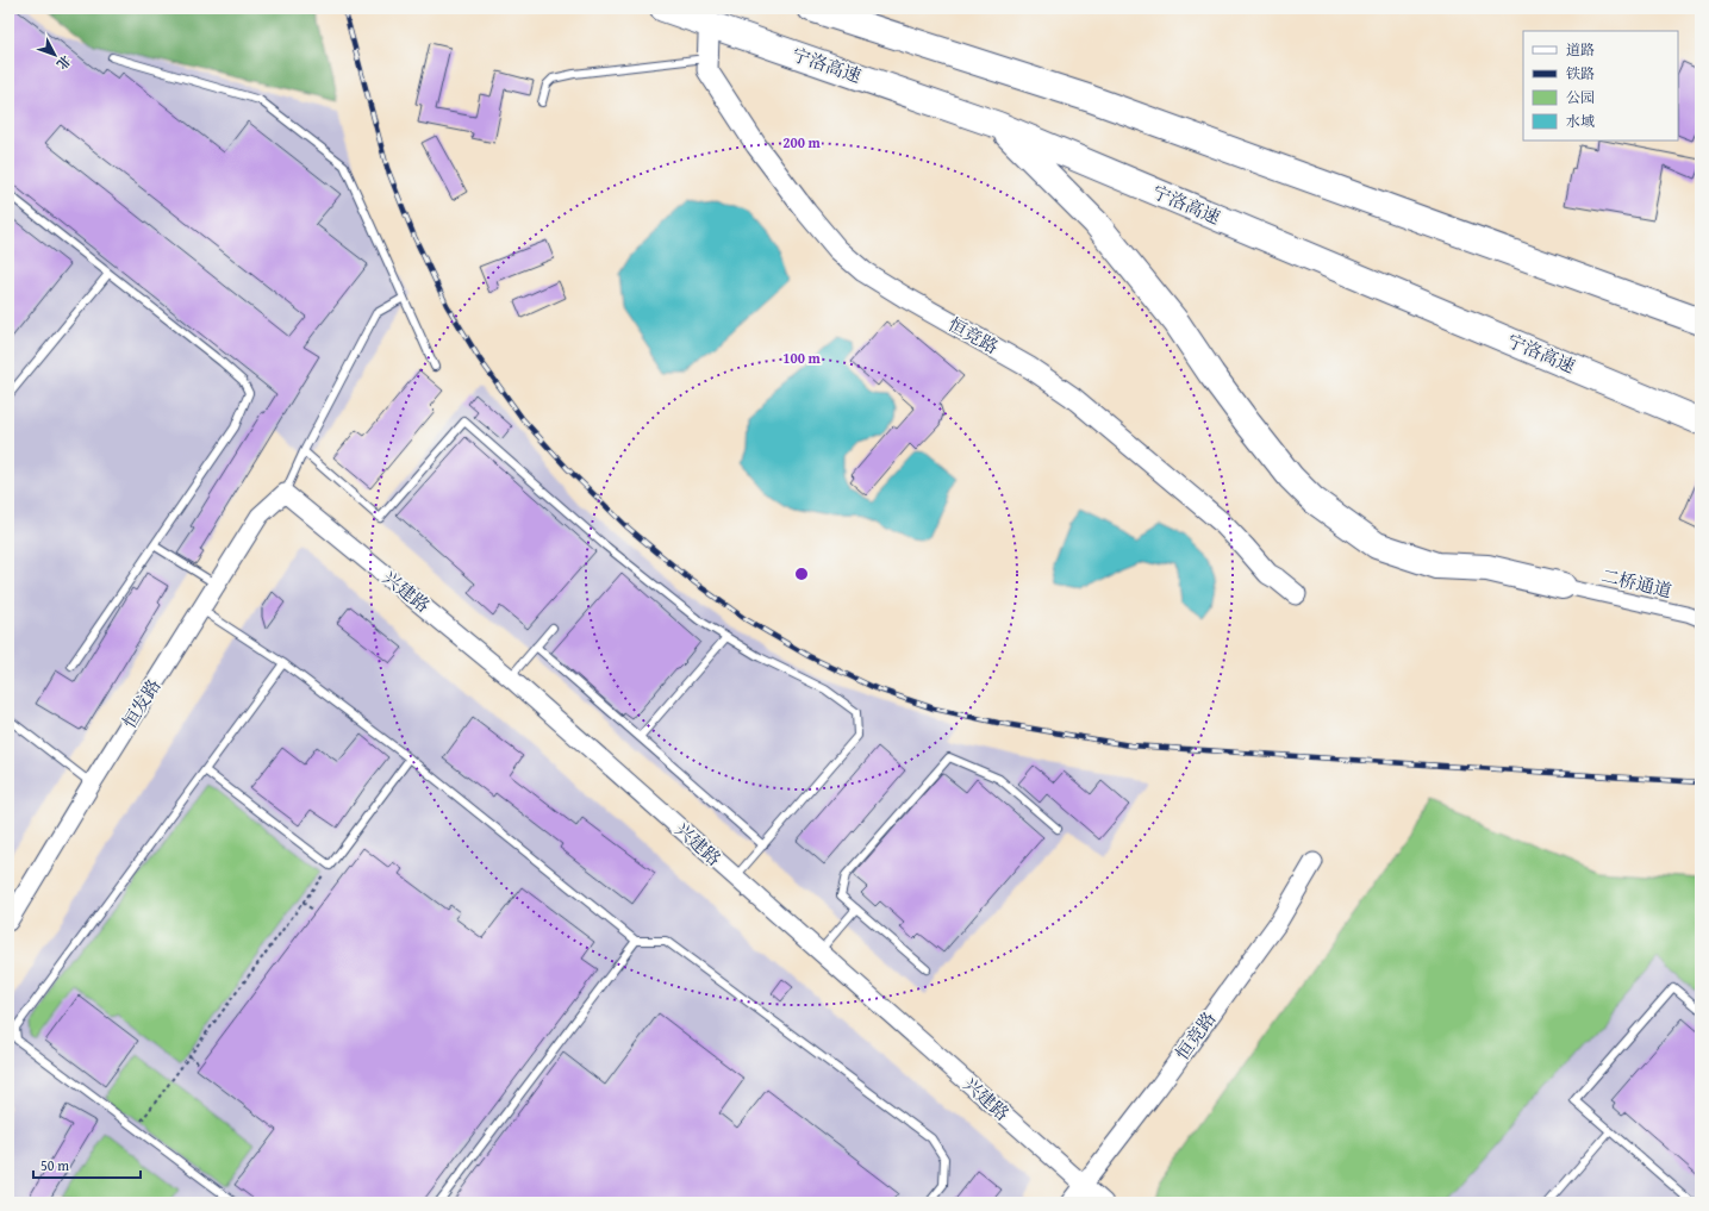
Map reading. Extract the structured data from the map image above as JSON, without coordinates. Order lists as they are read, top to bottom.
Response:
{
  "streets": {
    "highway": ["宁洛高速"],
    "main road": ["恒竞路"],
    "street": ["二桥通道", "兴建路", "恒发路"]
  },
  "crossings": [
    ["恒竞路", "兴建路"],
    ["兴建路", "恒发路"]
  ],
  "legend": [
    "道路",
    "铁路",
    "公园",
    "水域"
  ],
  "scale_bar": "50 m",
  "north": "bottom right",
  "rings": ["200 m", "100 m"]
}
